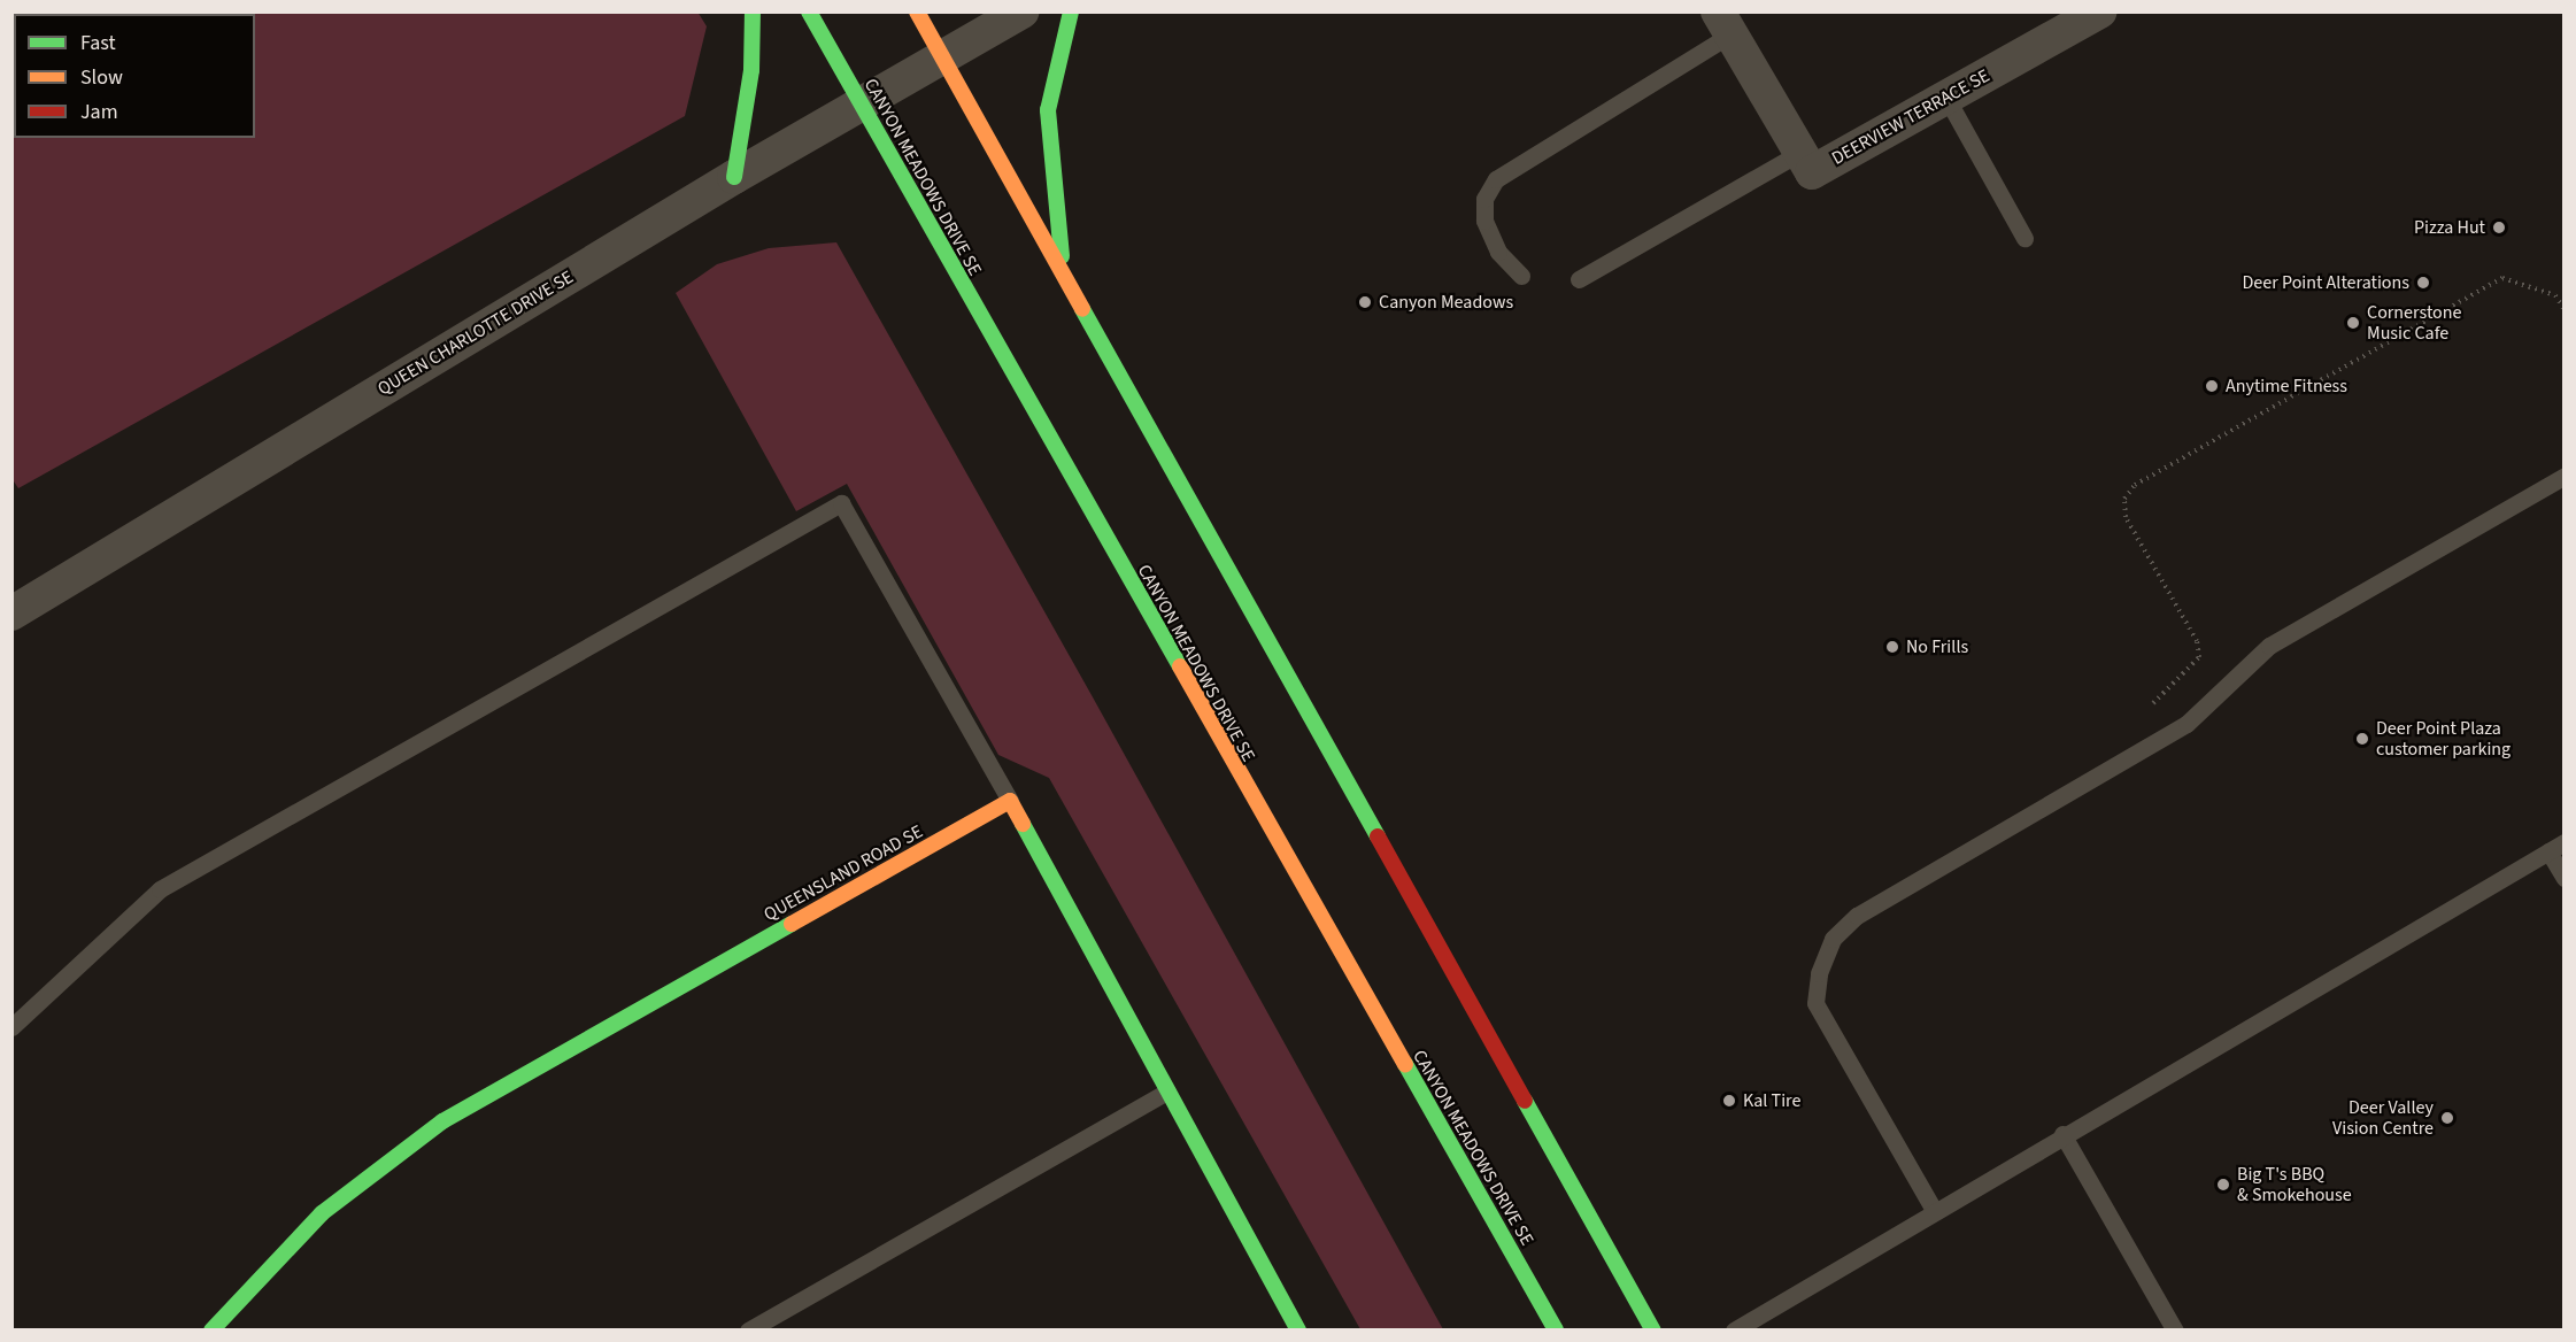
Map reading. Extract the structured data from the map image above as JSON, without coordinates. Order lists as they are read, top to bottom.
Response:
{
  "streets": {
    "street": [
      "DEERVIEW TERRACE SE",
      "CANYON MEADOWS DRIVE SE",
      "QUEEN CHARLOTTE DRIVE SE",
      "QUEENSLAND ROAD SE"
    ]
  },
  "crossings": [
    ["CANYON MEADOWS DRIVE SE", "QUEEN CHARLOTTE DRIVE SE"]
  ],
  "places": [
    "Pizza Hut",
    "Deer Point Alterations",
    "Canyon Meadows",
    "Cornerstone Music Cafe",
    "Anytime Fitness",
    "No Frills",
    "Deer Point Plaza customer parking",
    "Kal Tire",
    "Deer Valley Vision Centre",
    "Big T's BBQ & Smokehouse"
  ],
  "legend": ["Fast", "Slow", "Jam"]
}
